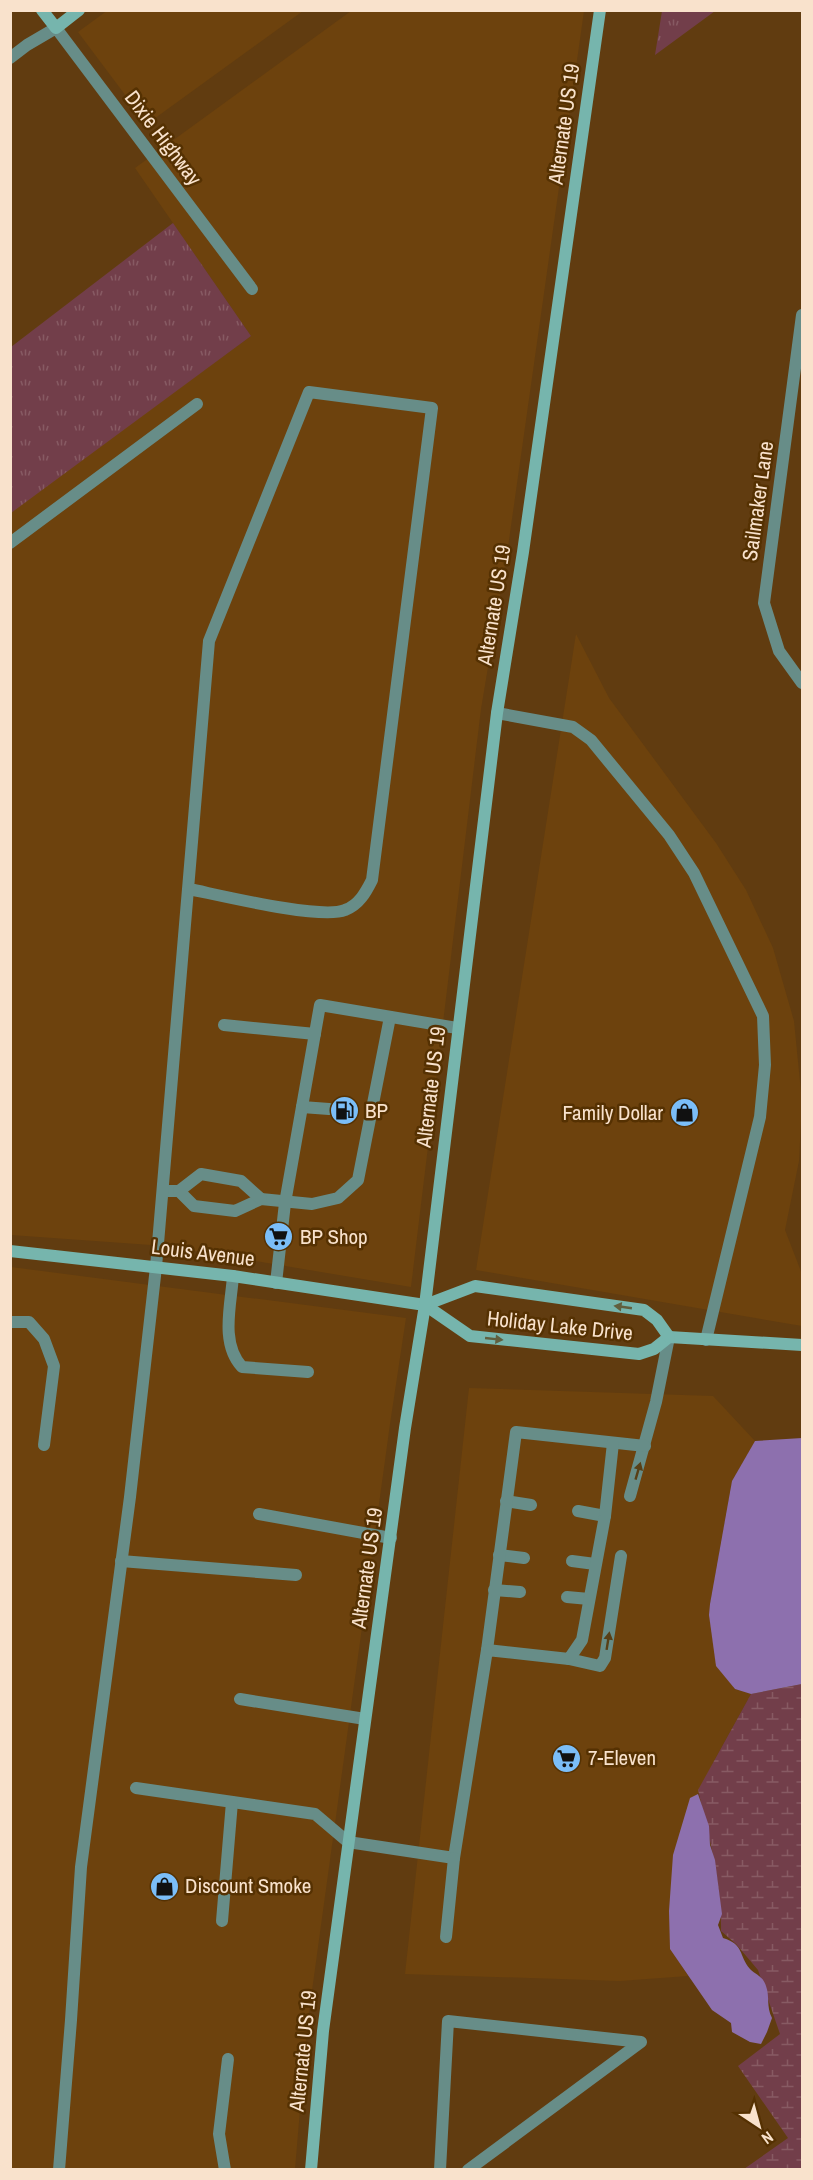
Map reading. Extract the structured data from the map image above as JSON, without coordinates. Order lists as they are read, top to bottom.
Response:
{
  "streets": {
    "main road": [
      "Alternate US 19",
      "Dixie Highway",
      "Louis Avenue",
      "Holiday Lake Drive"
    ],
    "street": ["Sailmaker Lane"]
  },
  "crossings": [
    ["Alternate US 19", "Louis Avenue"],
    ["Alternate US 19", "Holiday Lake Drive"],
    ["Louis Avenue", "Holiday Lake Drive"]
  ],
  "places": {
    "fuel station": ["BP"],
    "shop": ["Family Dollar", "Discount Smoke"],
    "supermarket": ["BP Shop", "7-Eleven"]
  },
  "north": "bottom right"
}
